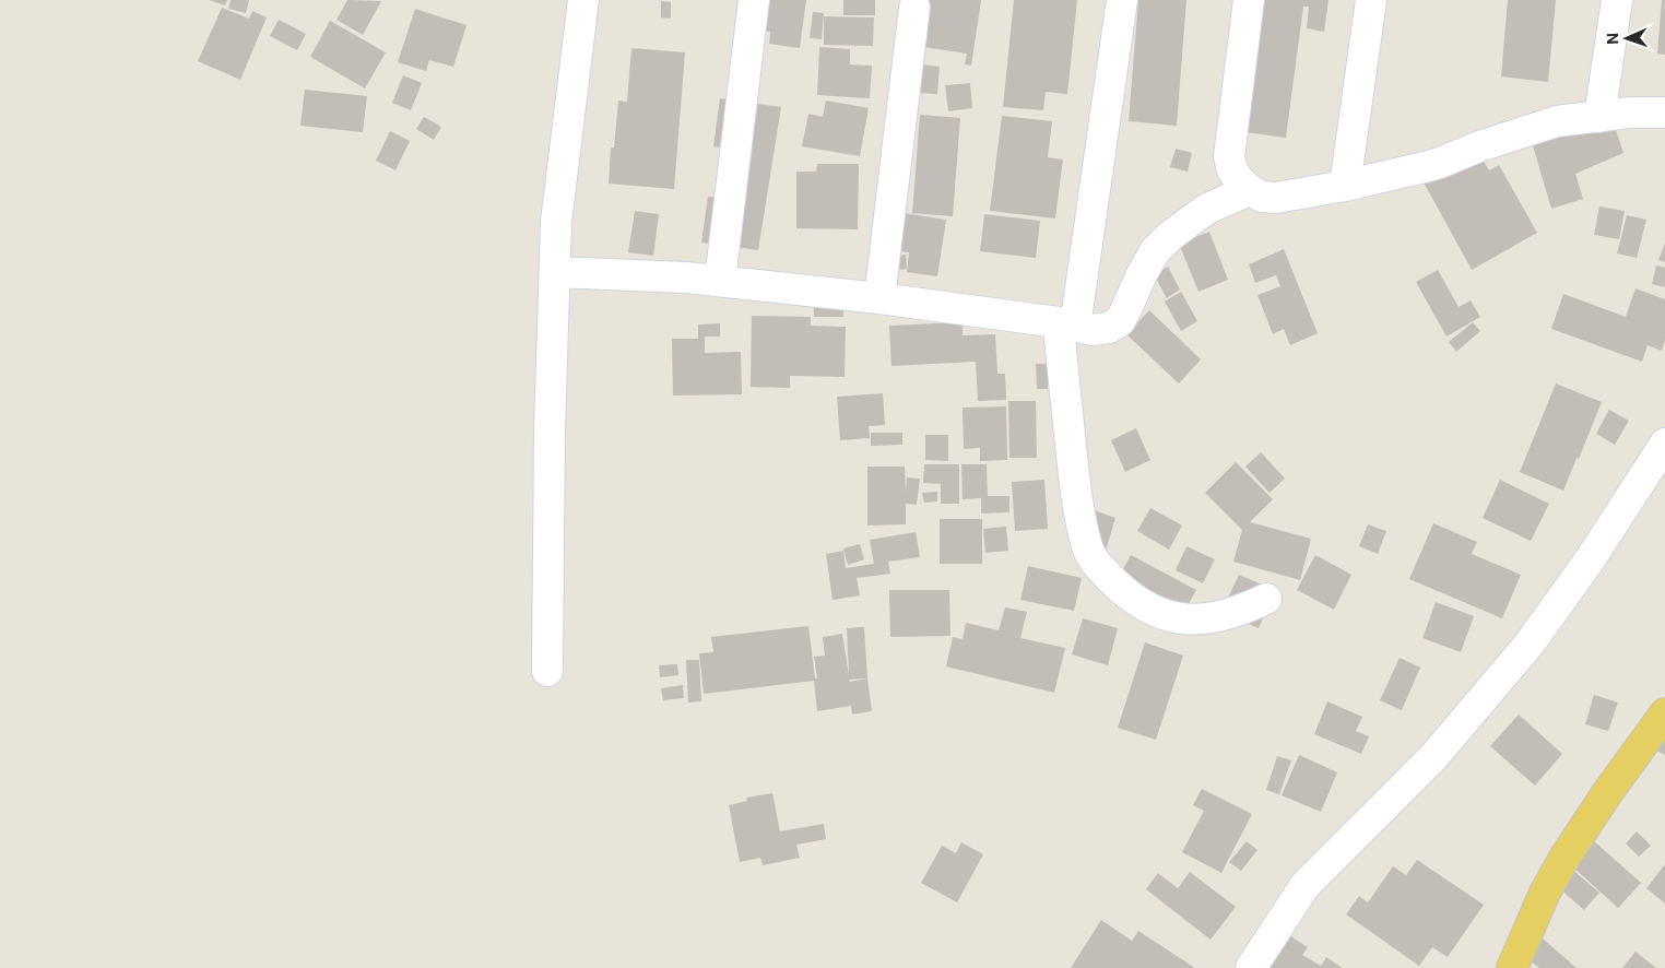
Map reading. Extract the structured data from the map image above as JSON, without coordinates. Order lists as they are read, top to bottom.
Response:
{
  "north": "left"
}
